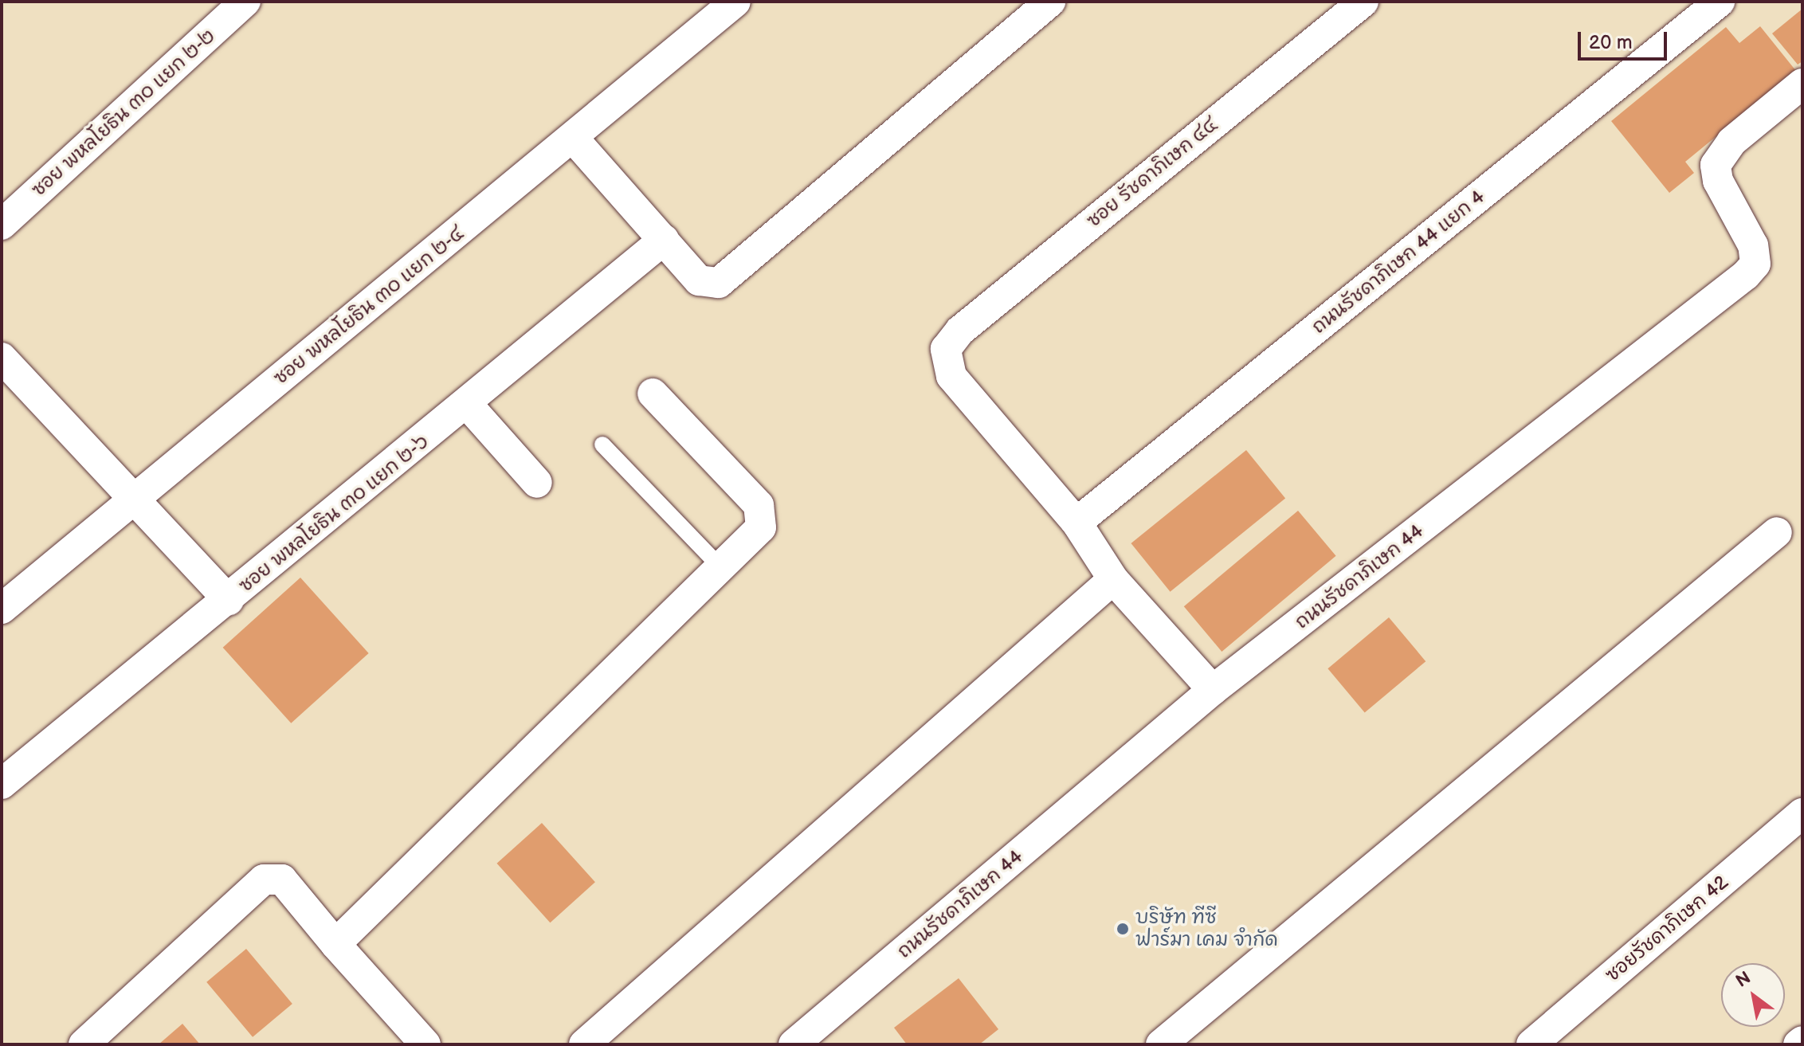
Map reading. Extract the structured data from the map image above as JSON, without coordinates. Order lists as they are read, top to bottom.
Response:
{
  "streets": {
    "street": [
      "ซอย พหลโยธิน ๓๐ แยก ๒-๒",
      "ซอย รัชดาภิเษก ๔๔",
      "ถนนรัชดาภิเษก 44 แยก 4",
      "ซอย พหลโยธิน ๓๐ แยก ๒-๔",
      "ซอย พหลโยธิน ๓๐ แยก ๒-๖",
      "ถนนรัชดาภิเษก 44",
      "ซอยรัชดาภิเษก 42"
    ]
  },
  "crossings": [
    ["ซอย รัชดาภิเษก ๔๔", "ถนนรัชดาภิเษก 44 แยก 4"]
  ],
  "places": ["บริษัท ทีซี ฟาร์มา เคม จำกัด"],
  "scale_bar": "20 m",
  "north": "top left"
}
